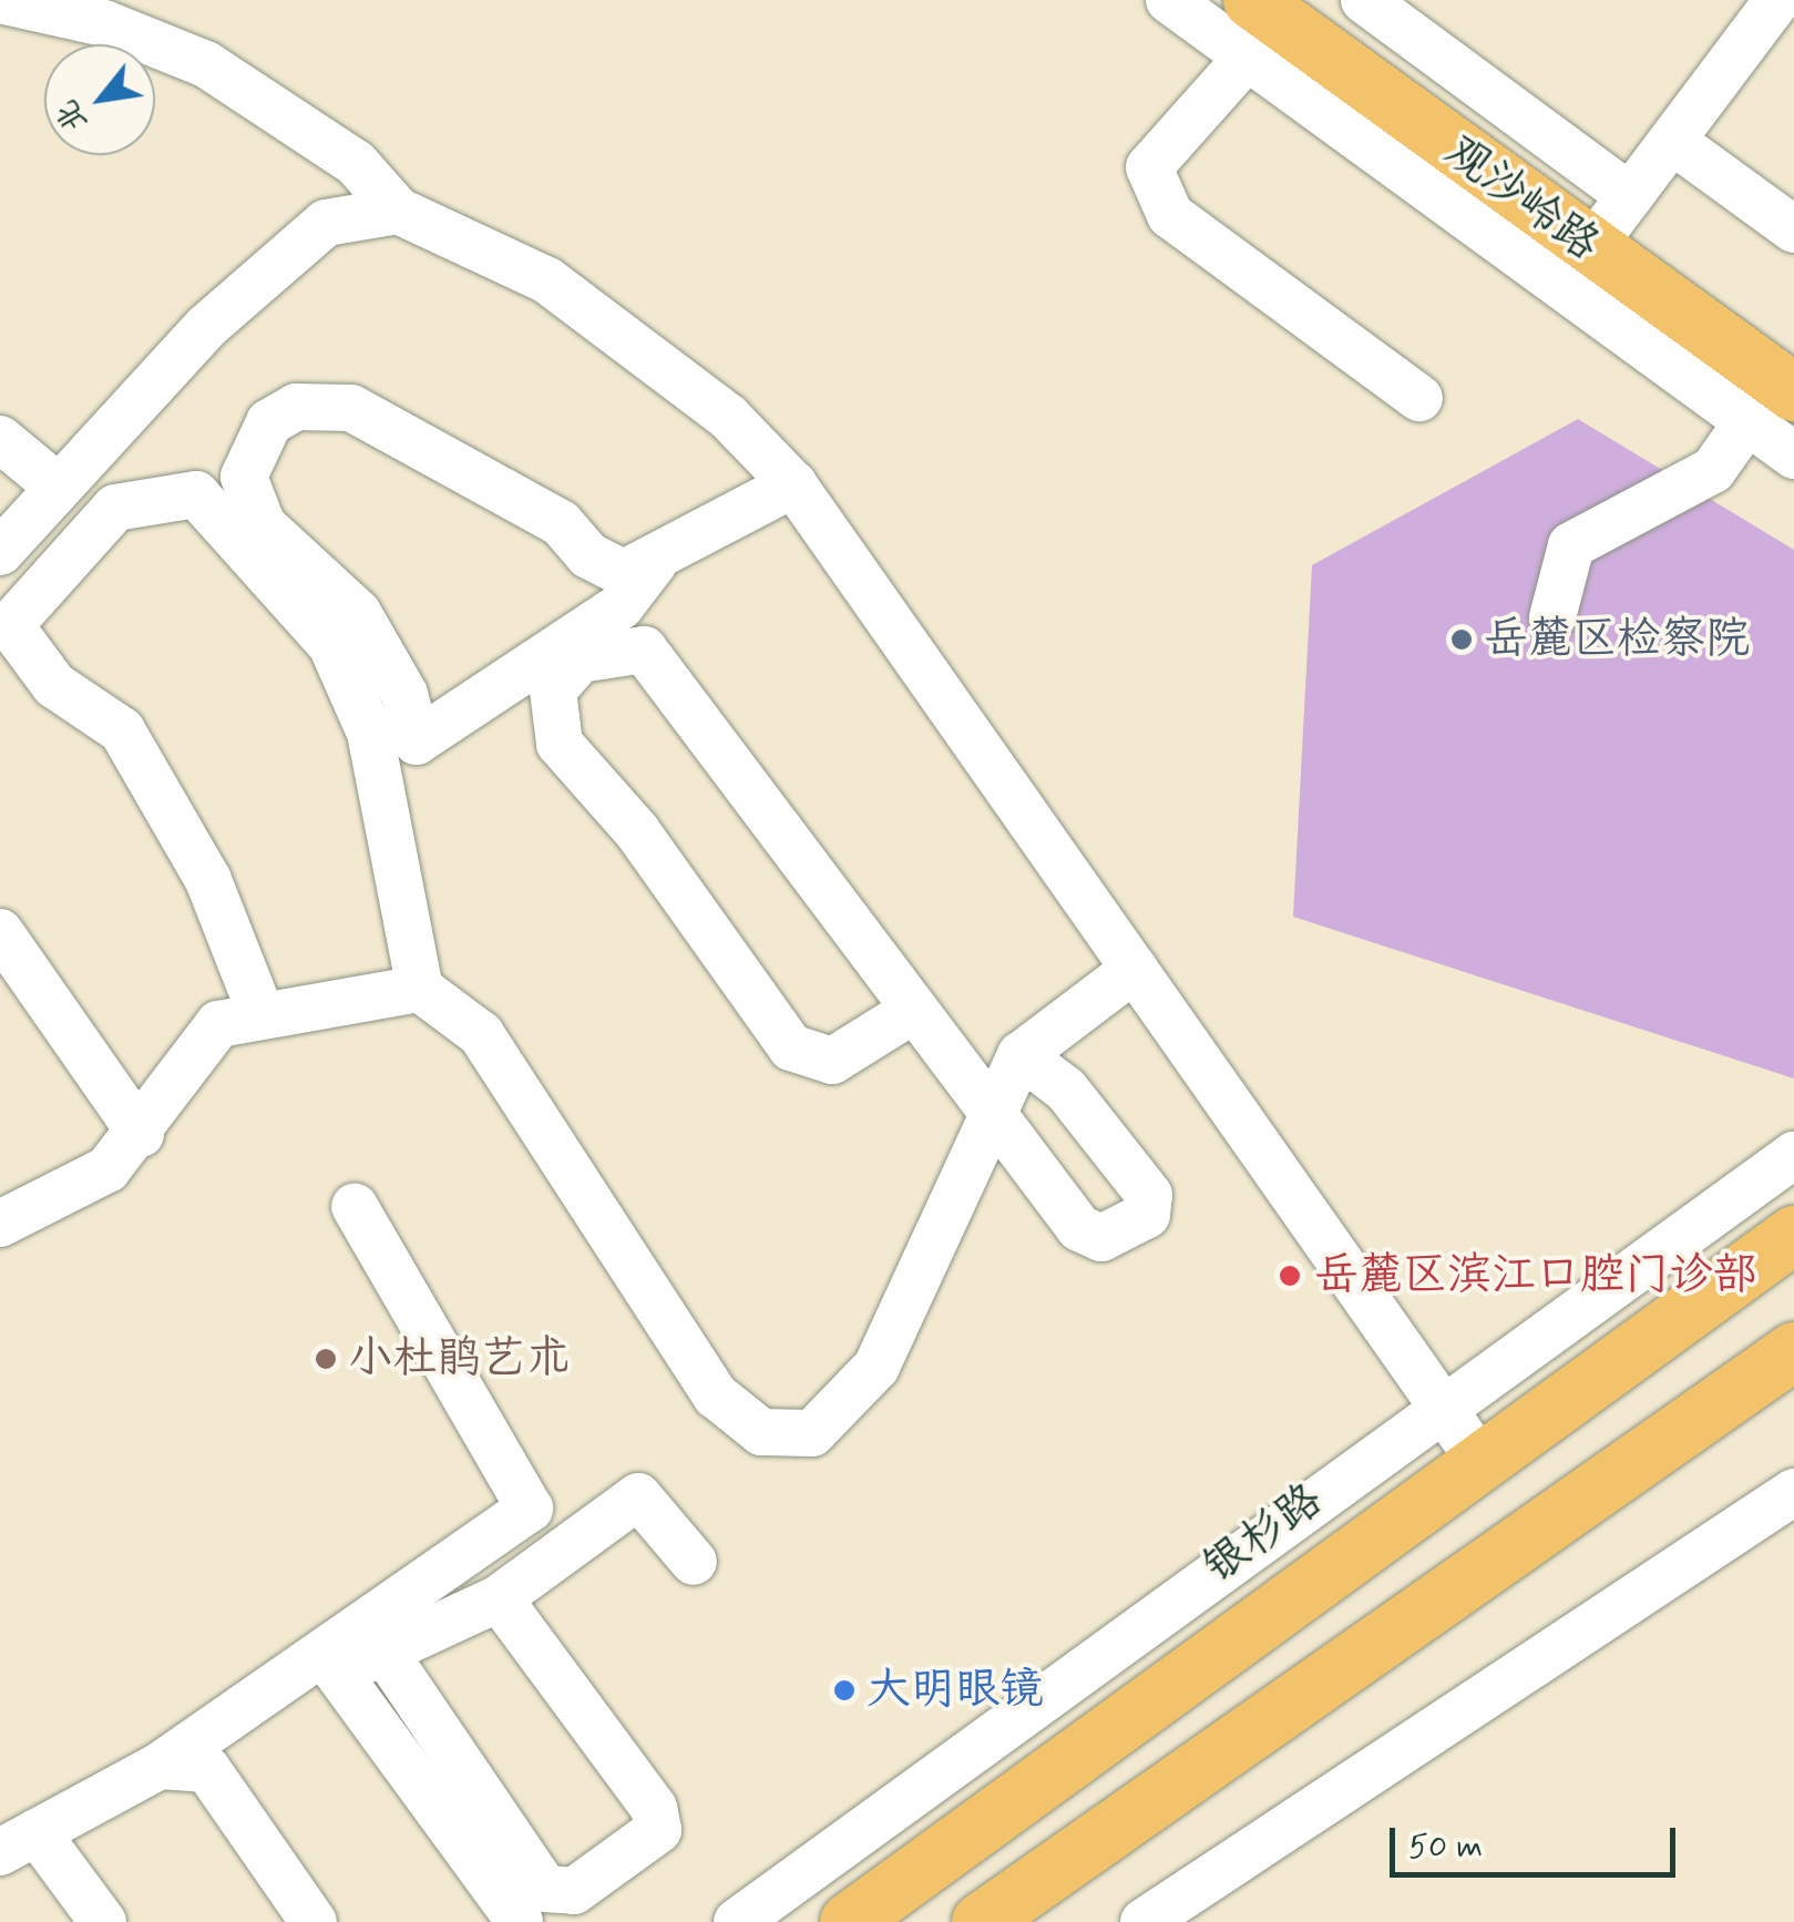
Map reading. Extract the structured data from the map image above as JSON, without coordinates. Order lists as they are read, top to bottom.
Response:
{
  "streets": {
    "main road": ["观沙岭路", "银杉路"]
  },
  "places": [
    "岳麓区检察院",
    "岳麓区滨江口腔门诊部",
    "小杜鹃艺术",
    "大明眼镜"
  ],
  "scale_bar": "50 m",
  "north": "bottom left"
}
